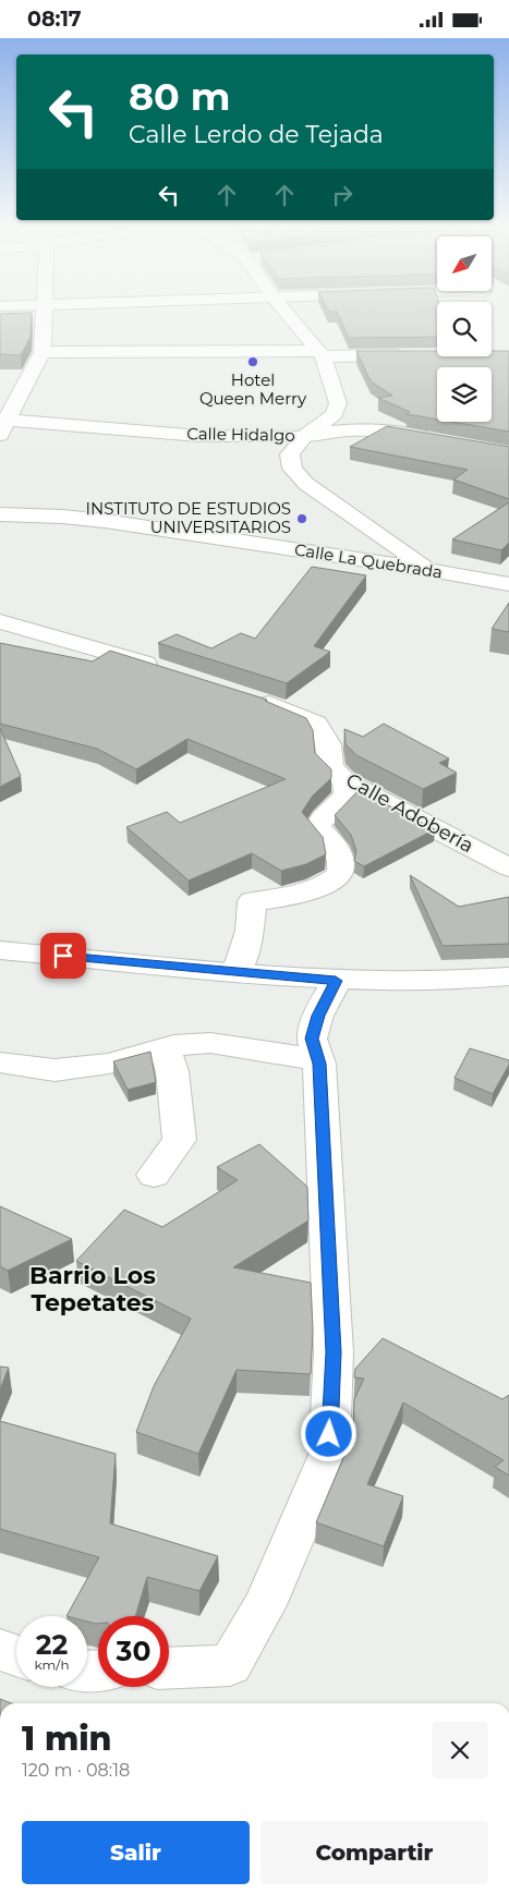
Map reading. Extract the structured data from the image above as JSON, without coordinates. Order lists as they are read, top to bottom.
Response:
{
  "streets": {
    "street": ["Calle Hidalgo", "Calle La Quebrada", "Calle Adobería"]
  },
  "crossings": [
    ["Calle Hidalgo", "Calle La Quebrada"]
  ],
  "districts": ["Barrio Los Tepetates"],
  "places": ["Hotel Queen Merry", "INSTITUTO DE ESTUDIOS UNIVERSITARIOS"],
  "north": "bottom left",
  "page": {
    "status": "08:17",
    "turn": ["80 m", "Calle Lerdo de Tejada"],
    "speed": "22 km/h",
    "limit": "30",
    "heading": ["1 min", "120 m · 08:18"],
    "buttons": ["Salir", "Compartir"]
  }
}
